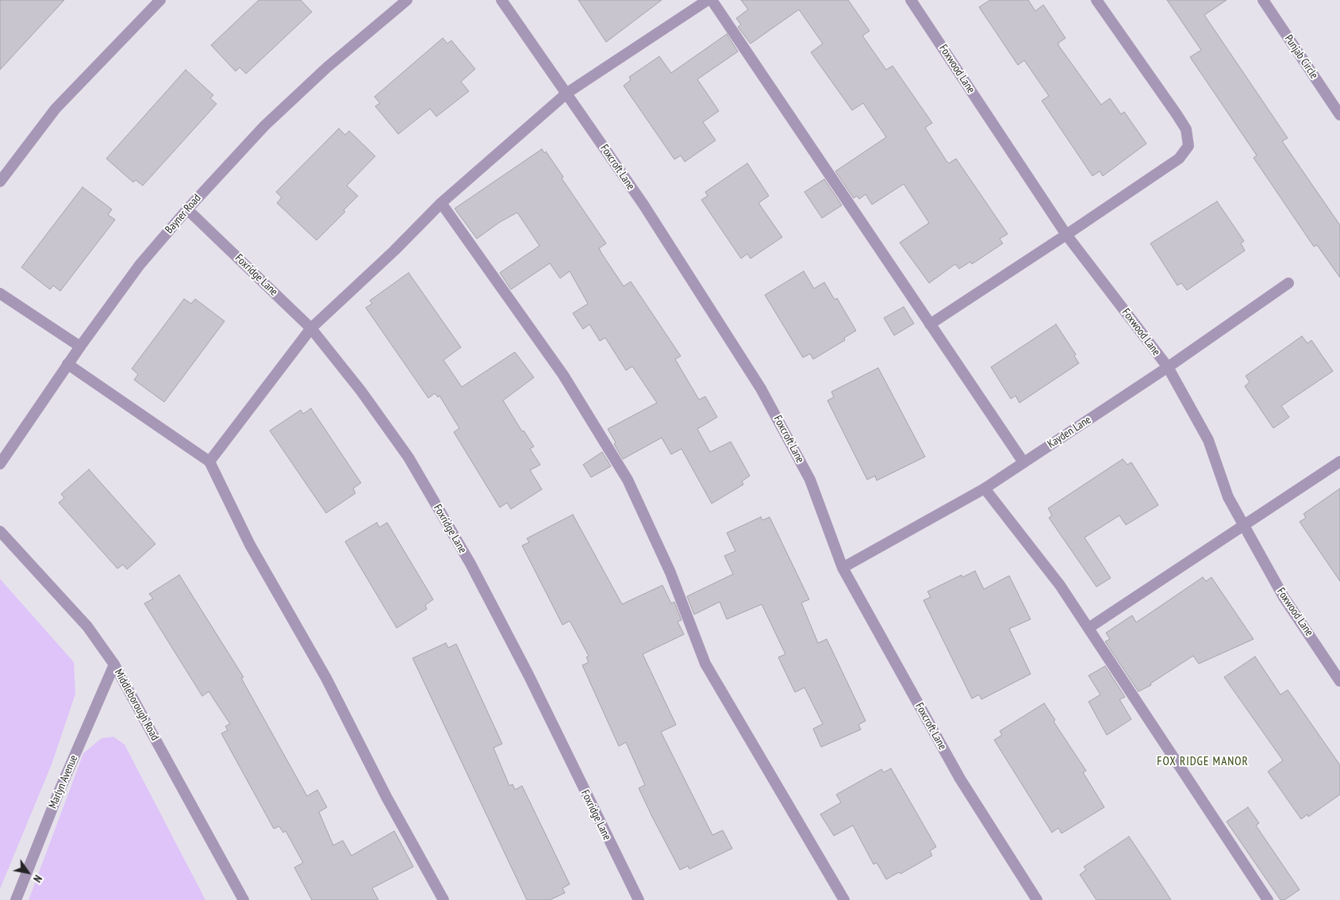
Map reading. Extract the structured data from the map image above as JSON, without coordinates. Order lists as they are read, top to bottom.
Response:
{
  "streets": {
    "street": [
      "Punjab Circle",
      "Foxwood Lane",
      "Foxcroft Lane",
      "Bayner Road",
      "Foxridge Lane",
      "Kayden Lane",
      "Middleborough Road",
      "Marlyn Avenue"
    ]
  },
  "crossings": [
    ["Foxwood Lane", "Kayden Lane"],
    ["Foxcroft Lane", "Kayden Lane"],
    ["Bayner Road", "Foxridge Lane"],
    ["Middleborough Road", "Marlyn Avenue"]
  ],
  "districts": ["FOX RIDGE MANOR"],
  "north": "bottom right"
}
